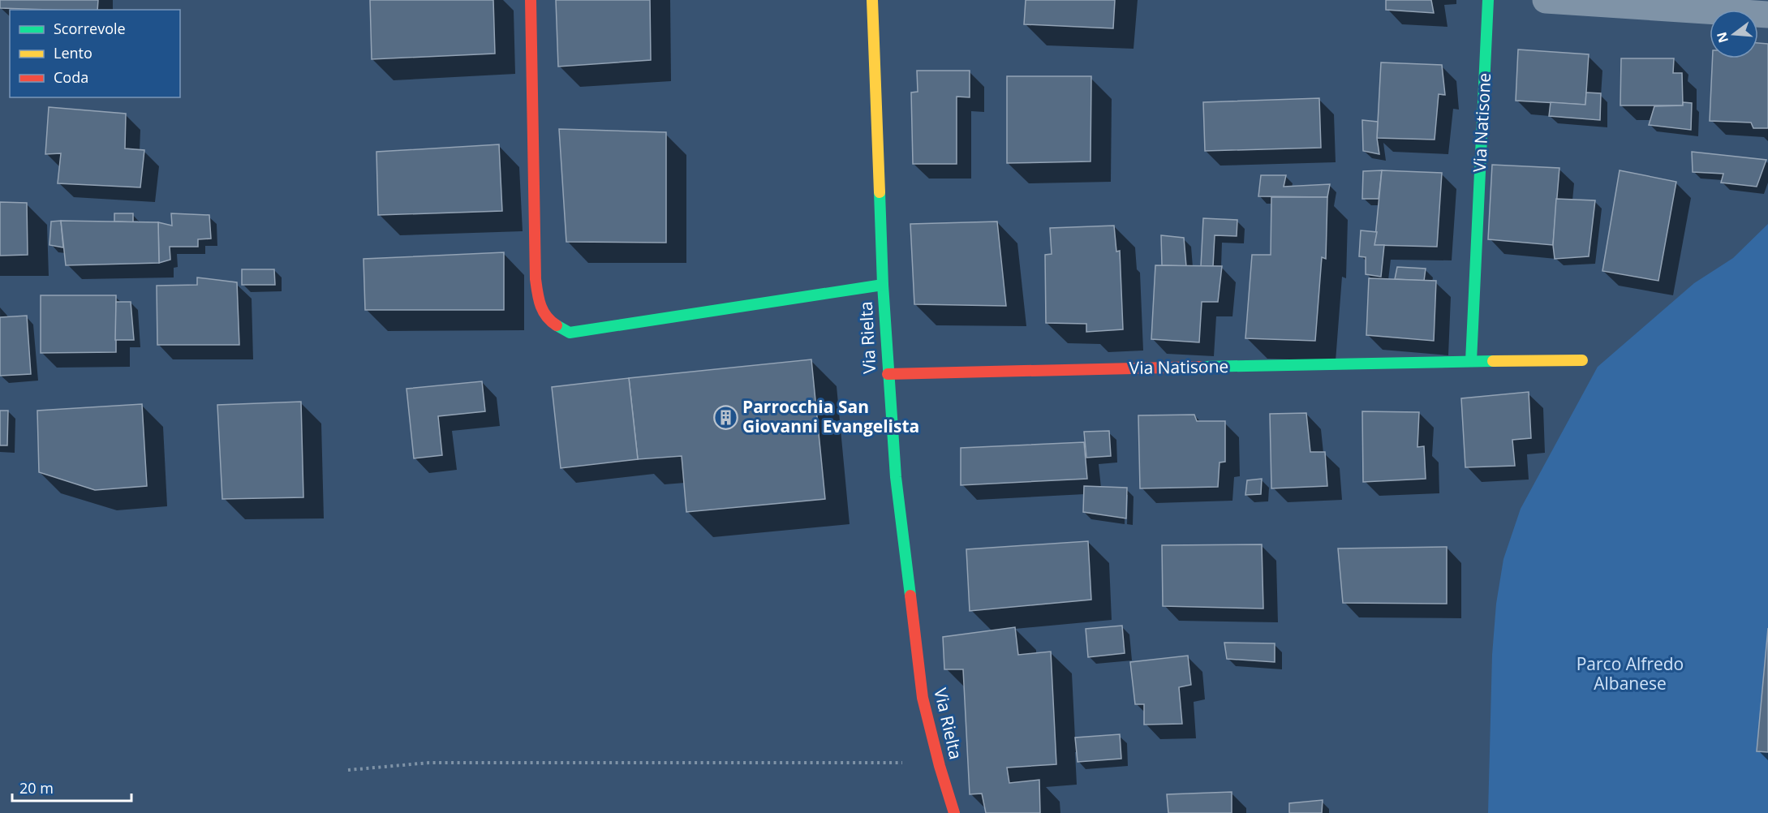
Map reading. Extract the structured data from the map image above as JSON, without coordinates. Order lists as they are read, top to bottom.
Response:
{
  "streets": {
    "street": ["Via Natisone", "Via Rielta"]
  },
  "crossings": [
    ["Via Natisone", "Via Rielta"]
  ],
  "parks": ["Parco Alfredo Albanese"],
  "places": {
    "building": ["Parrocchia San Giovanni Evangelista"]
  },
  "legend": ["Scorrevole", "Lento", "Coda"],
  "scale_bar": "20 m",
  "north": "left"
}
